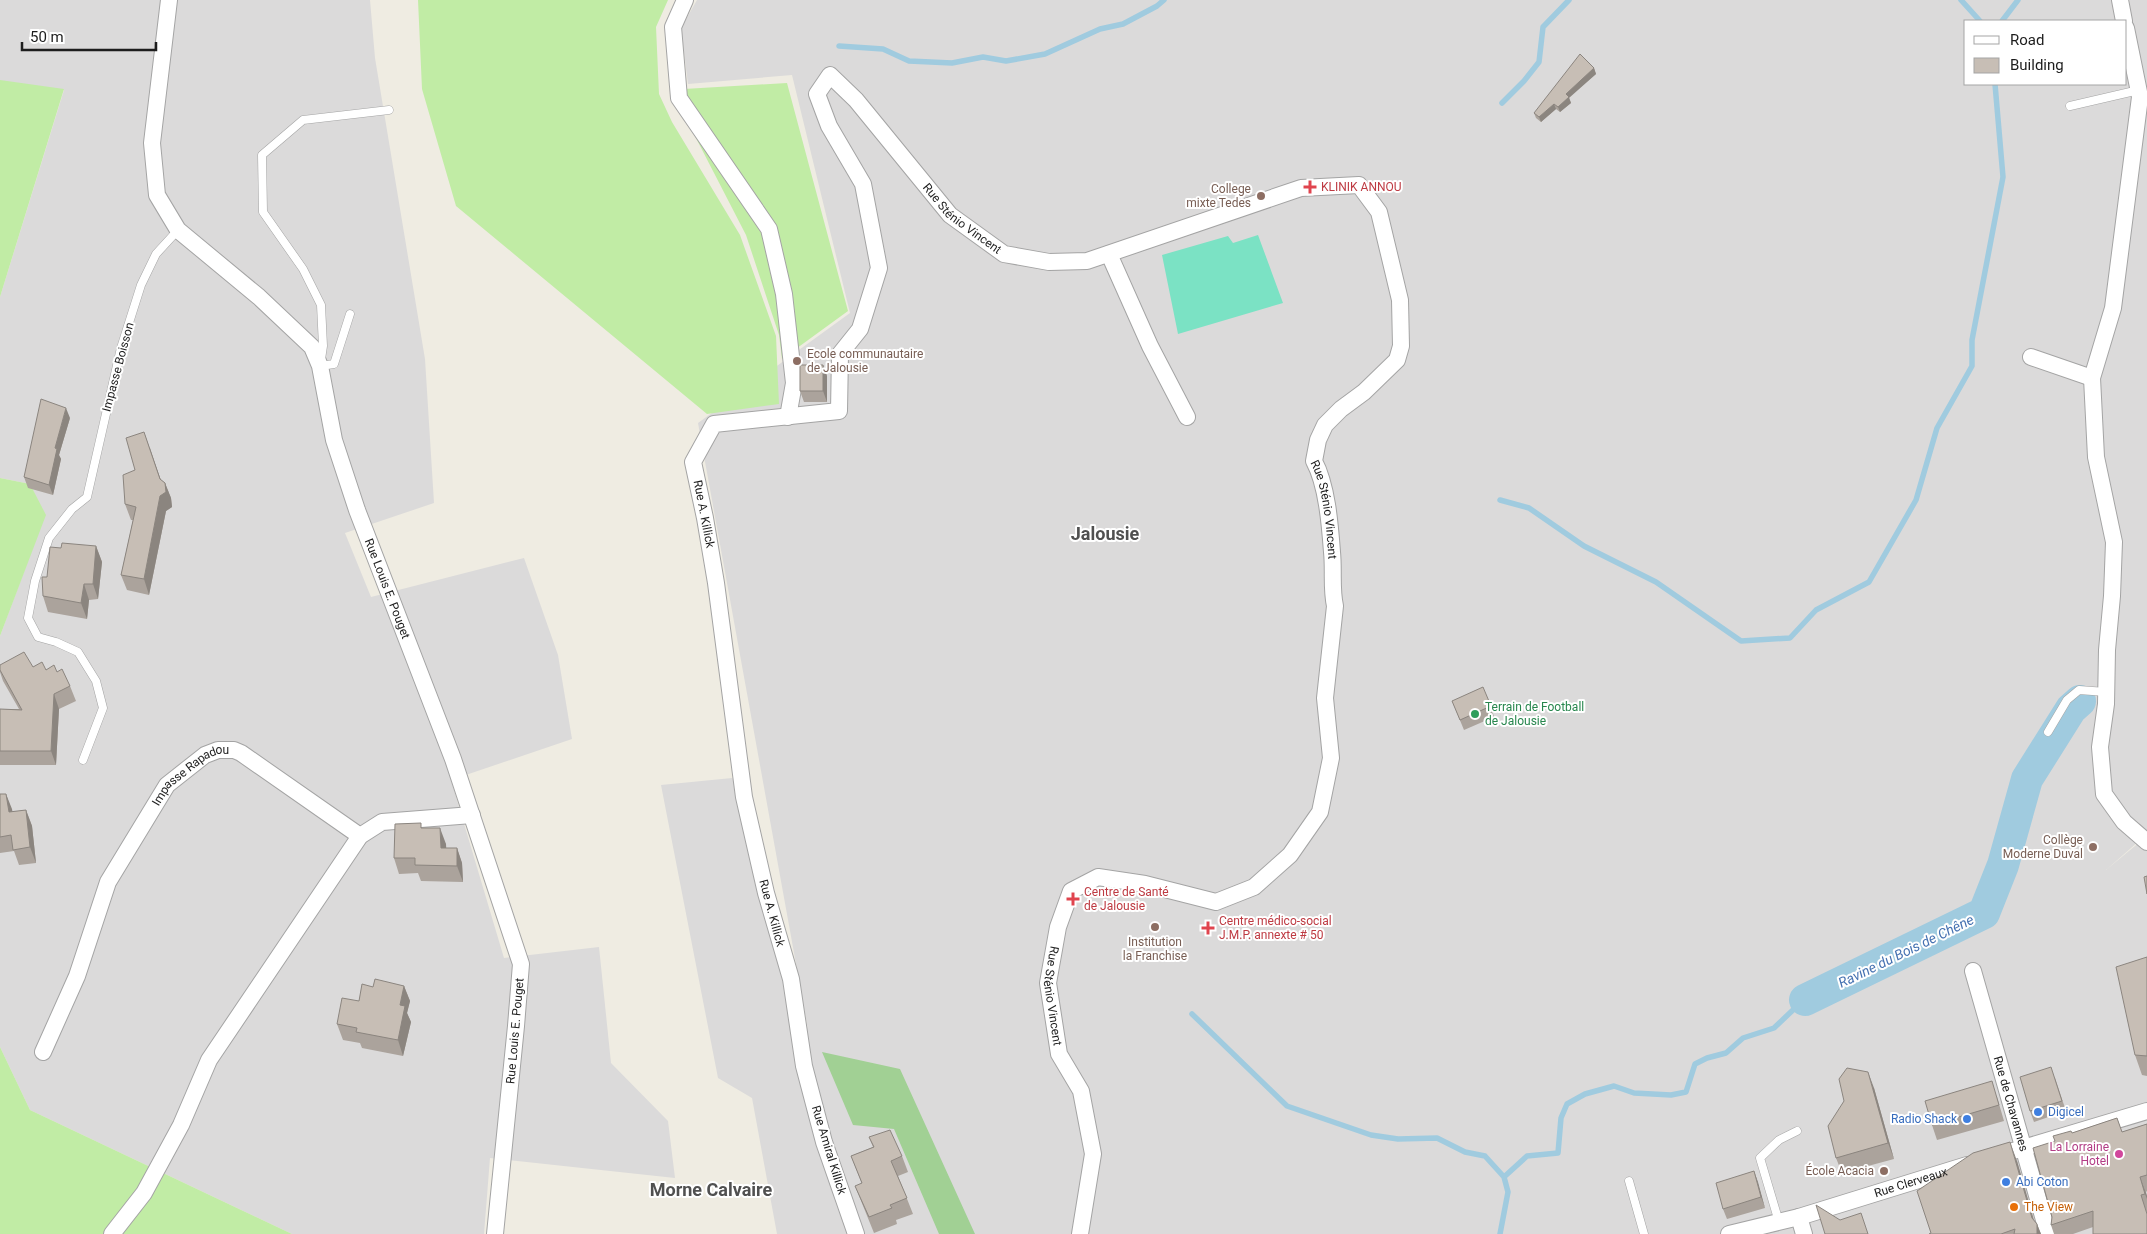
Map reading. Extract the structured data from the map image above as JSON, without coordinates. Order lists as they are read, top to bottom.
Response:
{
  "streets": {
    "street": [
      "Rue Sténio Vincent",
      "Rue A. Killick",
      "Rue Louis E. Pouget",
      "Impasse Rapadou",
      "Rue de Chavannes",
      "Rue Amiral Killick",
      "Rue Clerveaux"
    ],
    "lane": ["Impasse Boisson"]
  },
  "crossings": [
    ["Rue Sténio Vincent", "Rue A. Killick"],
    ["Impasse Boisson", "Rue Louis E. Pouget"],
    ["Rue A. Killick", "Rue Amiral Killick"],
    ["Rue de Chavannes", "Rue Clerveaux"]
  ],
  "districts": ["Jalousie", "Morne Calvaire"],
  "water": ["Ravine du Bois de Chêne"],
  "places": {
    "health": ["KLINIK ANNOU", "Centre de Santé de Jalousie", "Centre médico-social J.M.P. annexte # 50"],
    "other": [
      "College mixte Tedes",
      "Ecole communautaire de Jalousie",
      "Terrain de Football de Jalousie",
      "Collège Moderne Duval",
      "Institution la Franchise",
      "Digicel",
      "Radio Shack",
      "La Lorraine Hotel",
      "École Acacia",
      "Abi Coton",
      "The View"
    ]
  },
  "legend": ["Road", "Building"],
  "scale_bar": "50 m"
}
